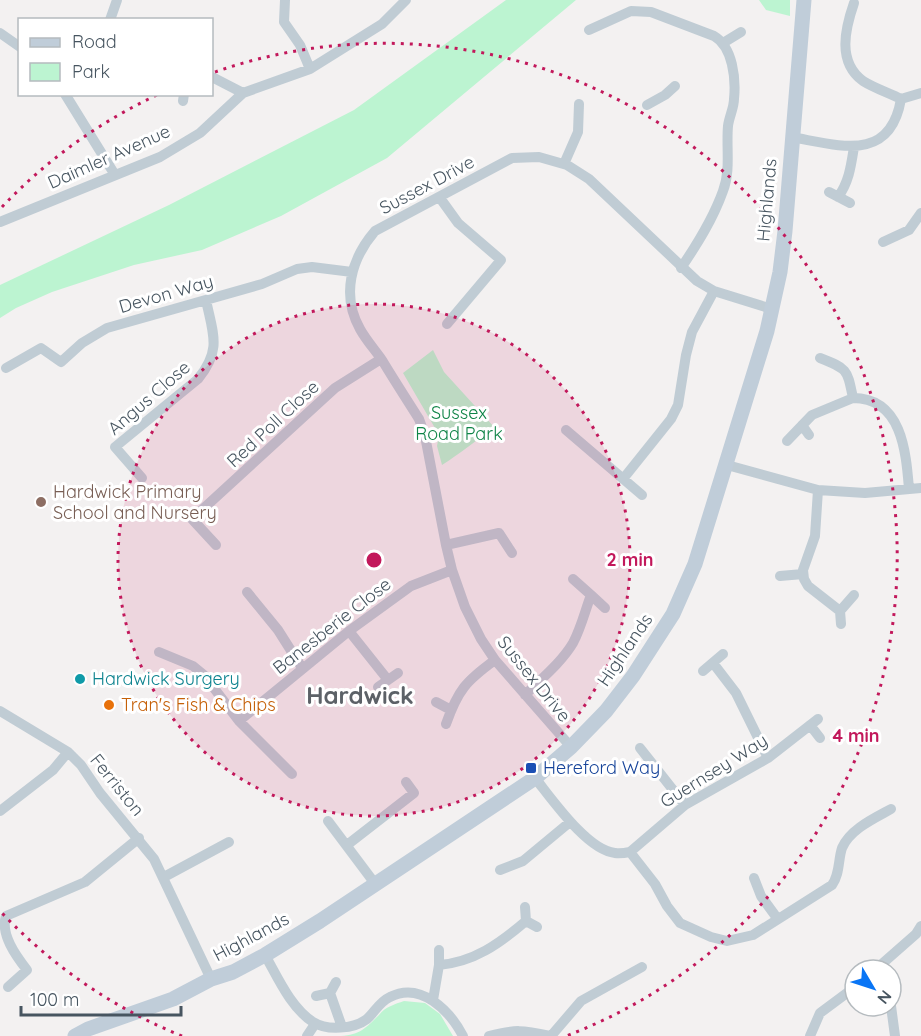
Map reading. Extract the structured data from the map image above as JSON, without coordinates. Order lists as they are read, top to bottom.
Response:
{
  "streets": {
    "street": [
      "Daimler Avenue",
      "Sussex Drive",
      "Highlands",
      "Devon Way",
      "Angus Close",
      "Red Poll Close",
      "Banesberie Close",
      "Guernsey Way",
      "Ferriston"
    ]
  },
  "crossings": [
    ["Sussex Drive", "Highlands"],
    ["Sussex Drive", "Devon Way"],
    ["Sussex Drive", "Red Poll Close"],
    ["Sussex Drive", "Banesberie Close"],
    ["Highlands", "Ferriston"],
    ["Devon Way", "Angus Close"]
  ],
  "districts": ["Hardwick"],
  "parks": ["Sussex Road Park"],
  "places": {
    "other": ["Hardwick Primary School and Nursery", "Hardwick Surgery", "Tran's Fish & Chips"],
    "transit": ["Hereford Way"]
  },
  "legend": ["Road", "Park"],
  "scale_bar": "100 m",
  "north": "bottom right",
  "rings": ["2 min", "4 min"]
}
